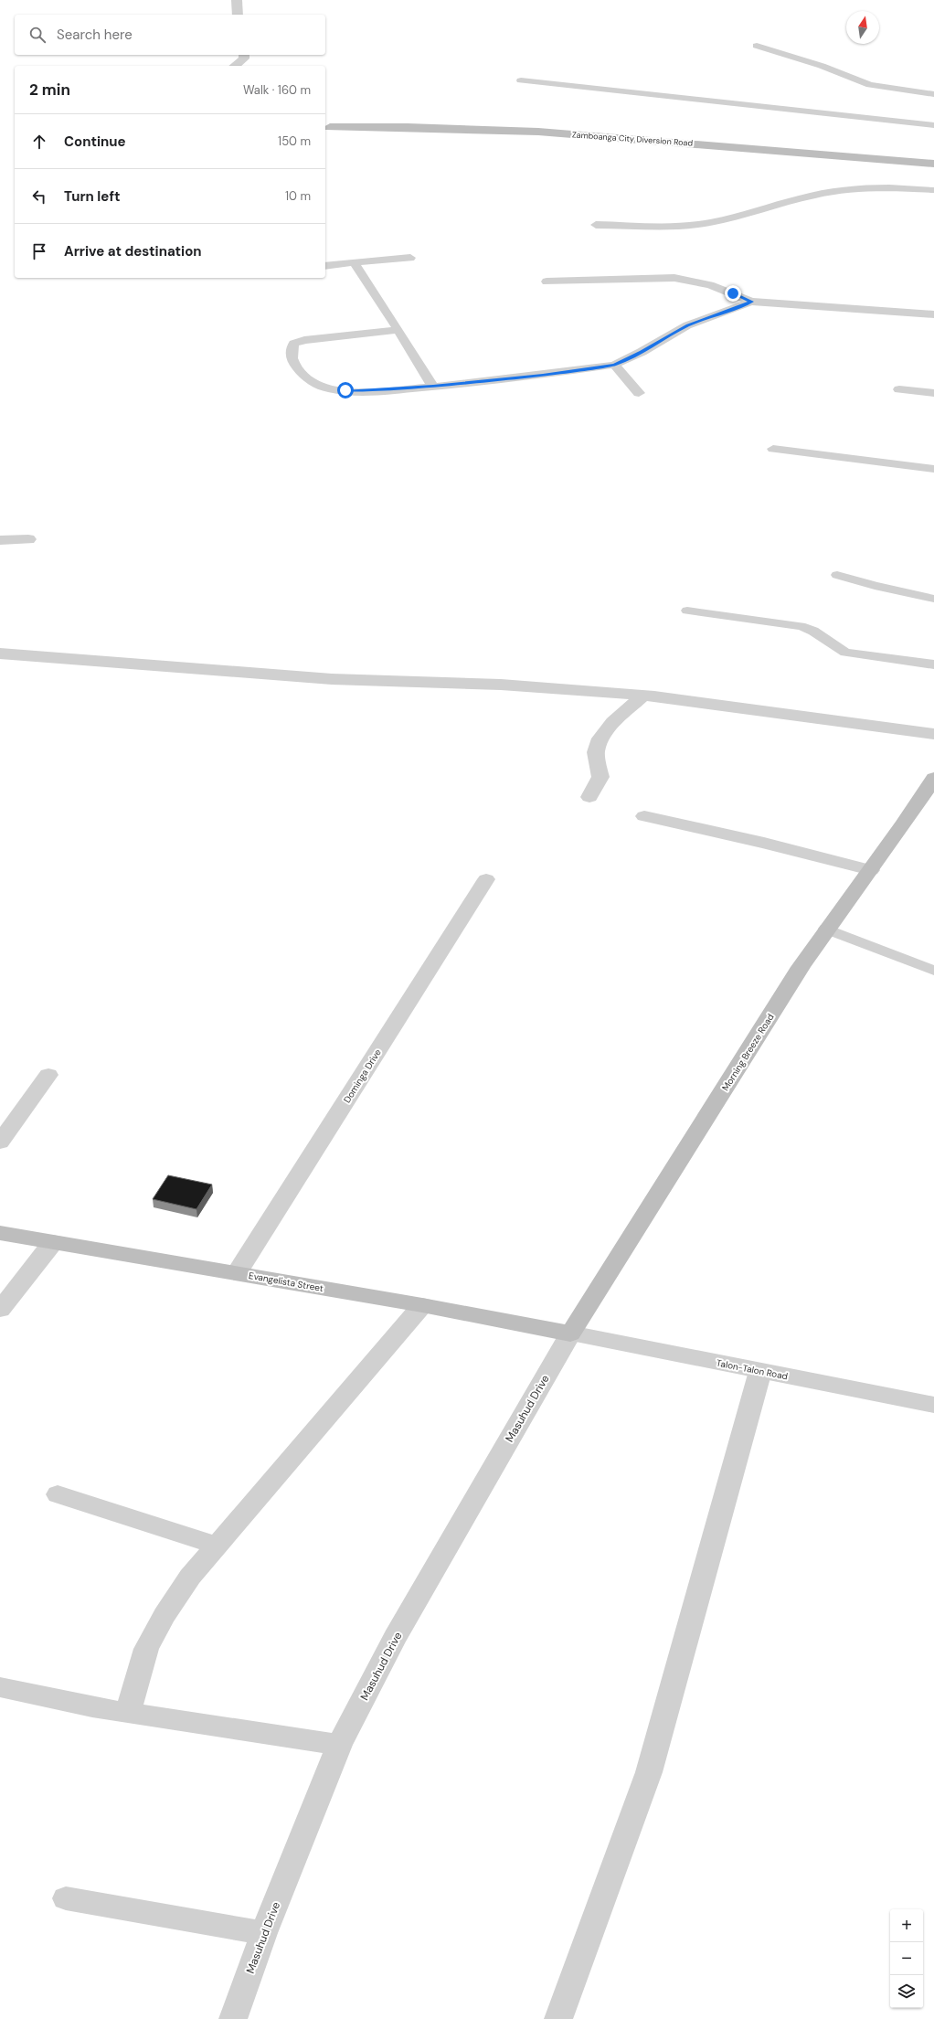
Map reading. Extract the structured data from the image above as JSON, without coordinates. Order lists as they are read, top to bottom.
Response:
{
  "streets": {
    "main road": ["Zamboanga City Diversion Road", "Morning Breeze Road", "Evangelista Street"],
    "street": ["Dominga Drive", "Talon-Talon Road", "Masuhud Drive"]
  },
  "crossings": [
    ["Morning Breeze Road", "Evangelista Street"],
    ["Morning Breeze Road", "Talon-Talon Road"],
    ["Morning Breeze Road", "Masuhud Drive"],
    ["Dominga Drive", "Evangelista Street"],
    ["Evangelista Street", "Talon-Talon Road"],
    ["Evangelista Street", "Masuhud Drive"],
    ["Talon-Talon Road", "Masuhud Drive"]
  ],
  "north": "top",
  "page": {
    "search": "Search here",
    "heading": ["2 min", "Walk · 160 m"],
    "list": [
      ["Continue", "150 m"],
      ["Turn left", "10 m"],
      "Arrive at destination"
    ],
    "map_buttons": ["+", "−"]
  }
}
